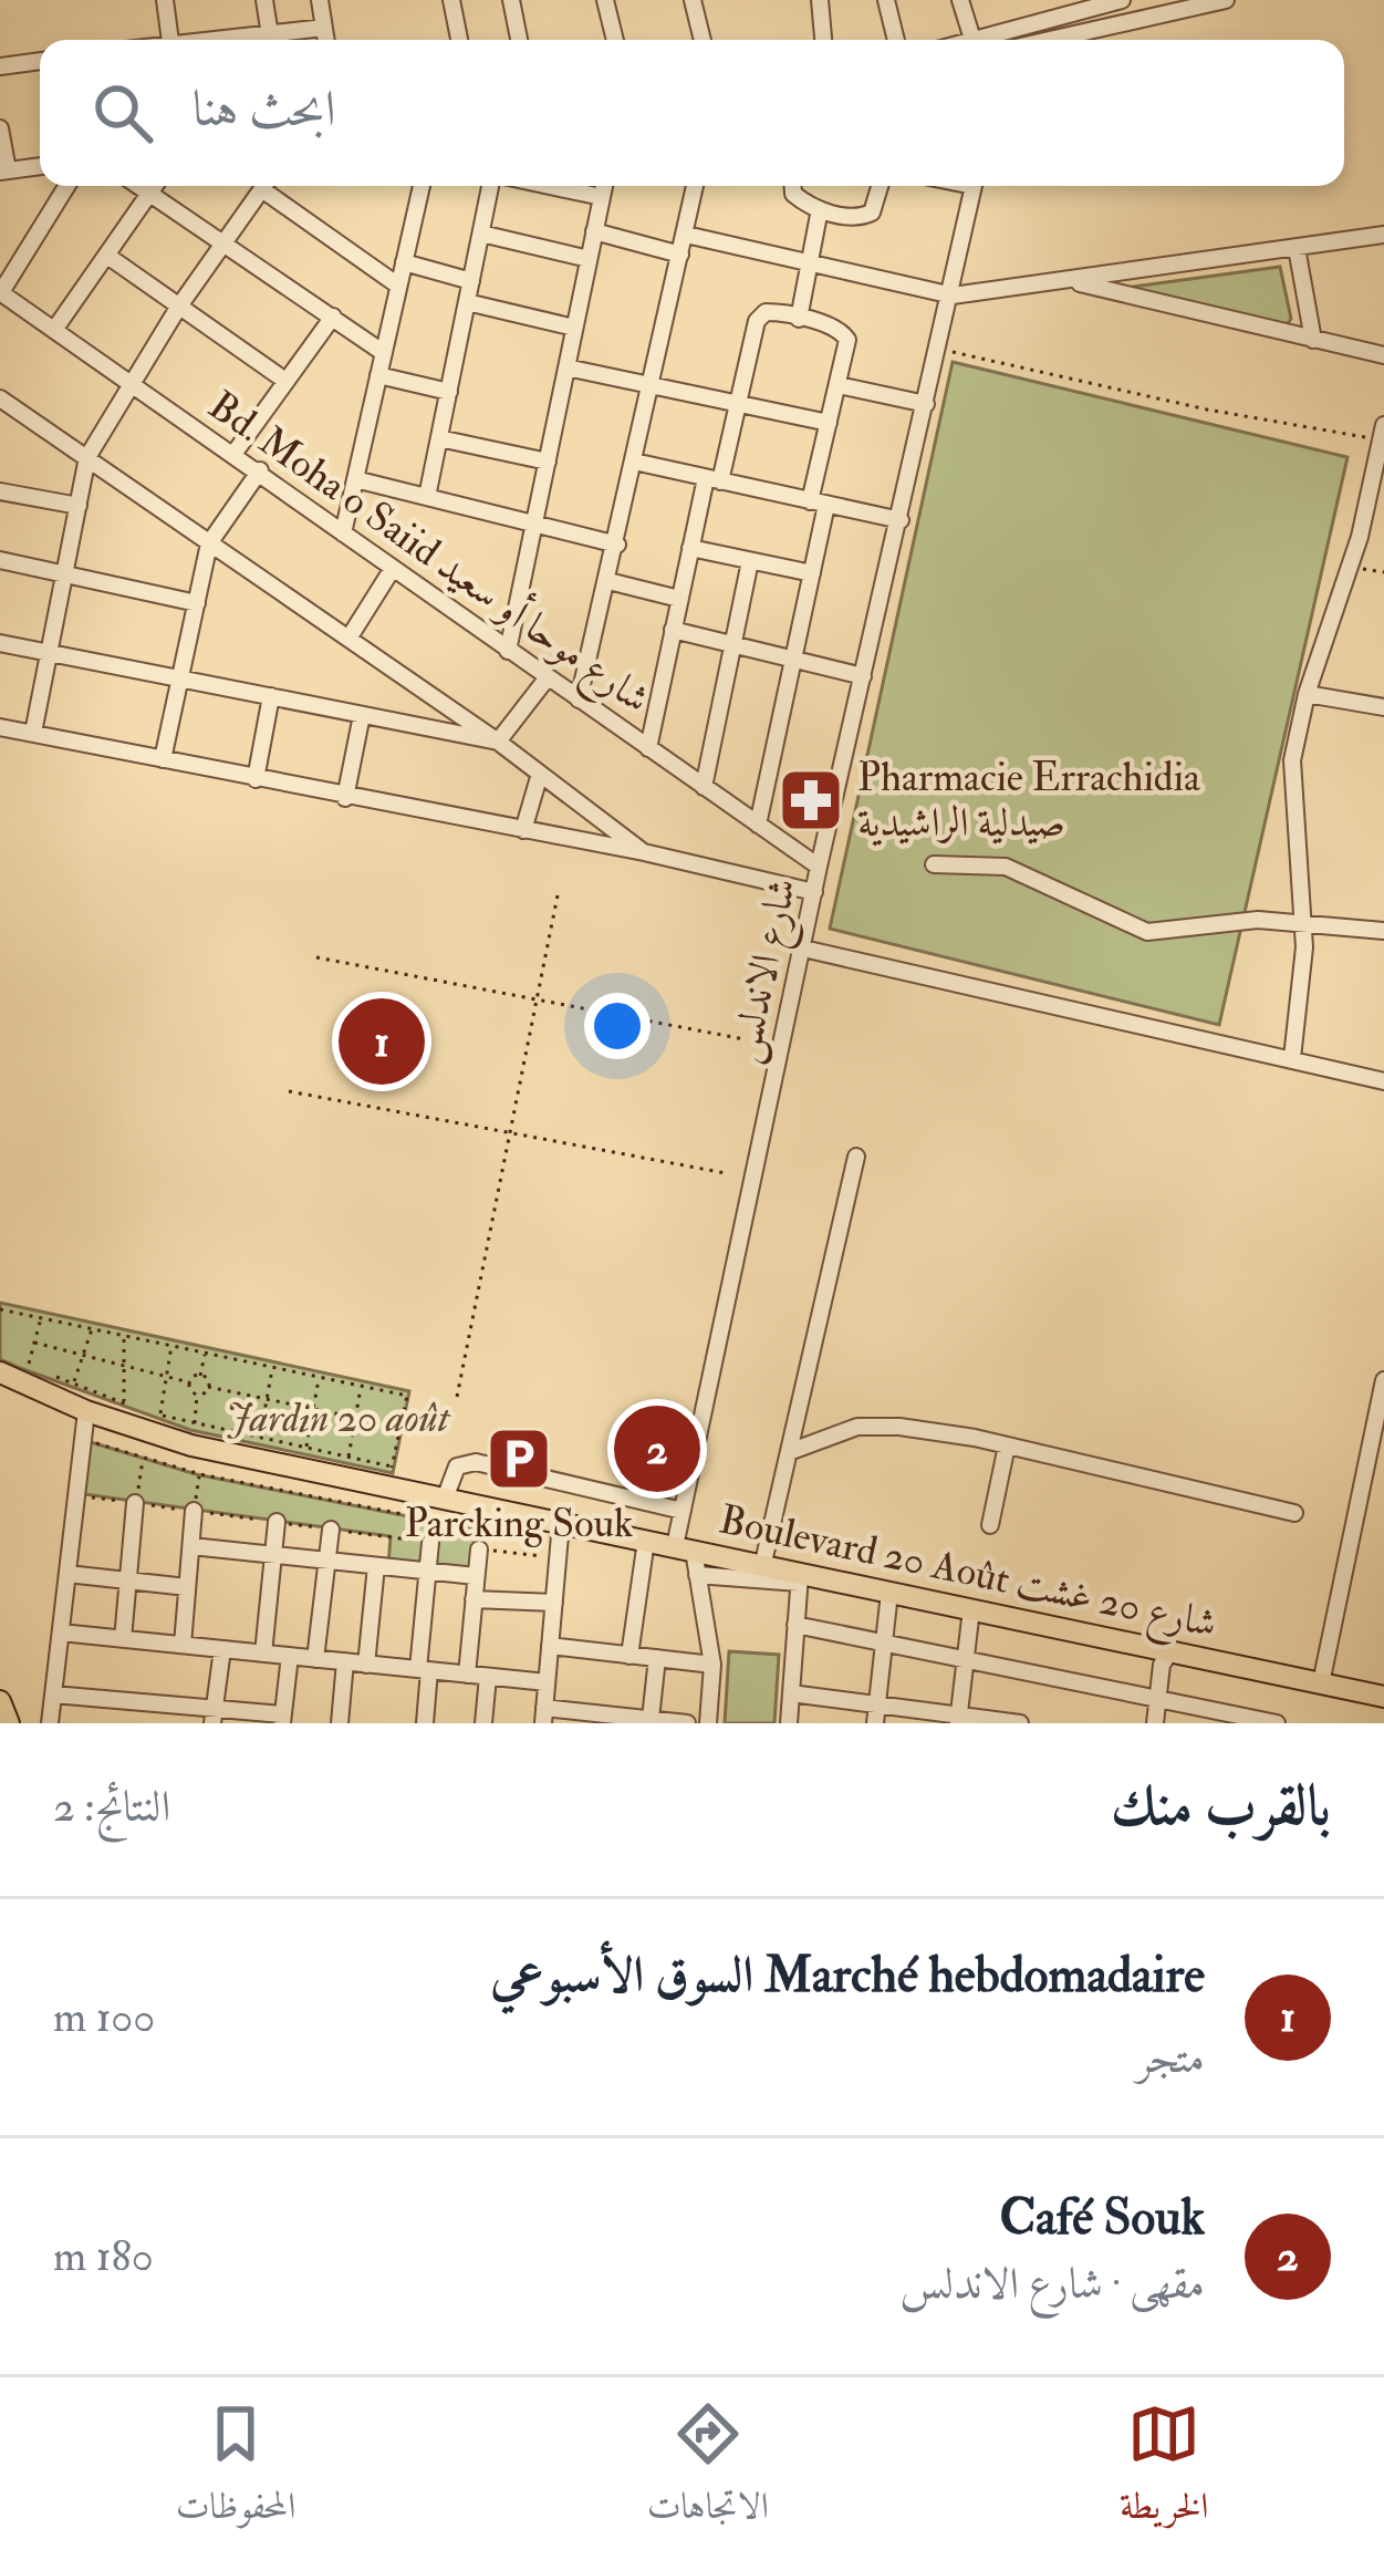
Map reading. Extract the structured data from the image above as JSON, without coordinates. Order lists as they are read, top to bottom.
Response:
{
  "streets": {
    "main road": ["Boulevard 20 Août شارع 20 غشت"],
    "street": ["Bd. Moha o Saiid شارع موحا أو سعيد", "شارع الاندلس"]
  },
  "crossings": [
    ["Bd. Moha o Saiid شارع موحا أو سعيد", "شارع الاندلس"],
    ["شارع الاندلس", "Boulevard 20 Août شارع 20 غشت"]
  ],
  "parks": ["Jardin 20 août"],
  "places": {
    "pharmacy": ["Pharmacie Errachidia صيدلية الراشيدية"],
    "parking": ["Parcking Souk"]
  },
  "page": {
    "search": "ابحث هنا",
    "pins": ["1", "2"],
    "heading": ["بالقرب منك", "النتائج: 2"],
    "list": [
      {
        "mark": "1",
        "name": "Marché hebdomadaire السوق الأسبوعي",
        "note": "متجر",
        "value": "100 m"
      },
      {
        "mark": "2",
        "name": "Café Souk",
        "note": "مقهى · شارع الاندلس",
        "value": "180 m"
      }
    ],
    "nav": ["الخريطة", "الاتجاهات", "المحفوظات"]
  }
}
